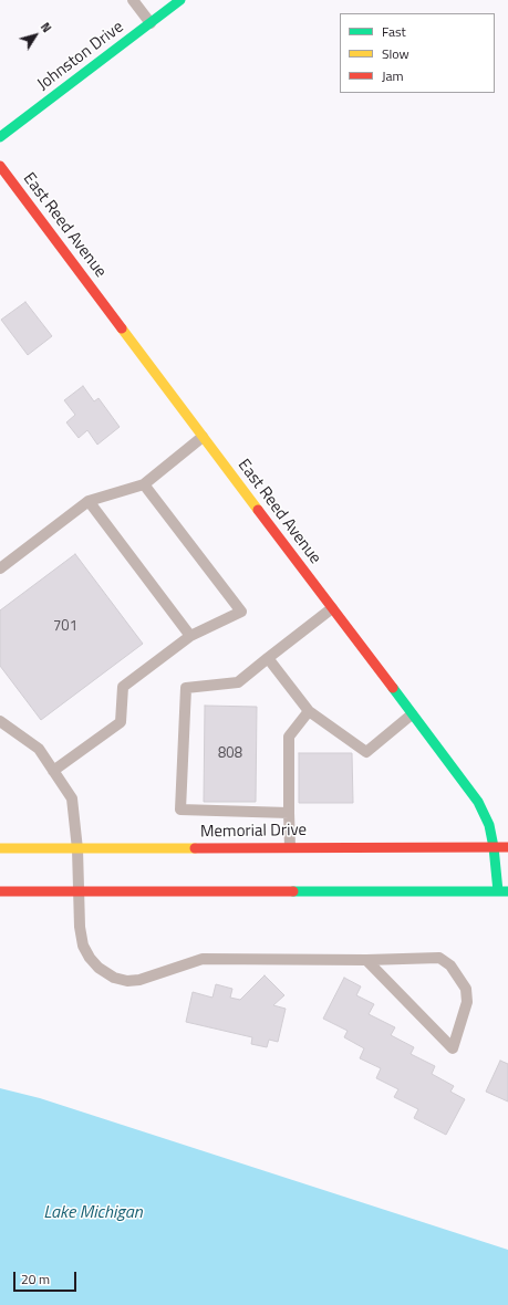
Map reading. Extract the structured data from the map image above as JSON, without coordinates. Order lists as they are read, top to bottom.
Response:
{
  "streets": {
    "street": ["Johnston Drive", "East Reed Avenue", "Memorial Drive"]
  },
  "crossings": [
    ["East Reed Avenue", "Memorial Drive"]
  ],
  "water": ["Lake Michigan"],
  "house_numbers": ["701", "808"],
  "legend": ["Fast", "Slow", "Jam"],
  "scale_bar": "20 m",
  "north": "top right"
}
